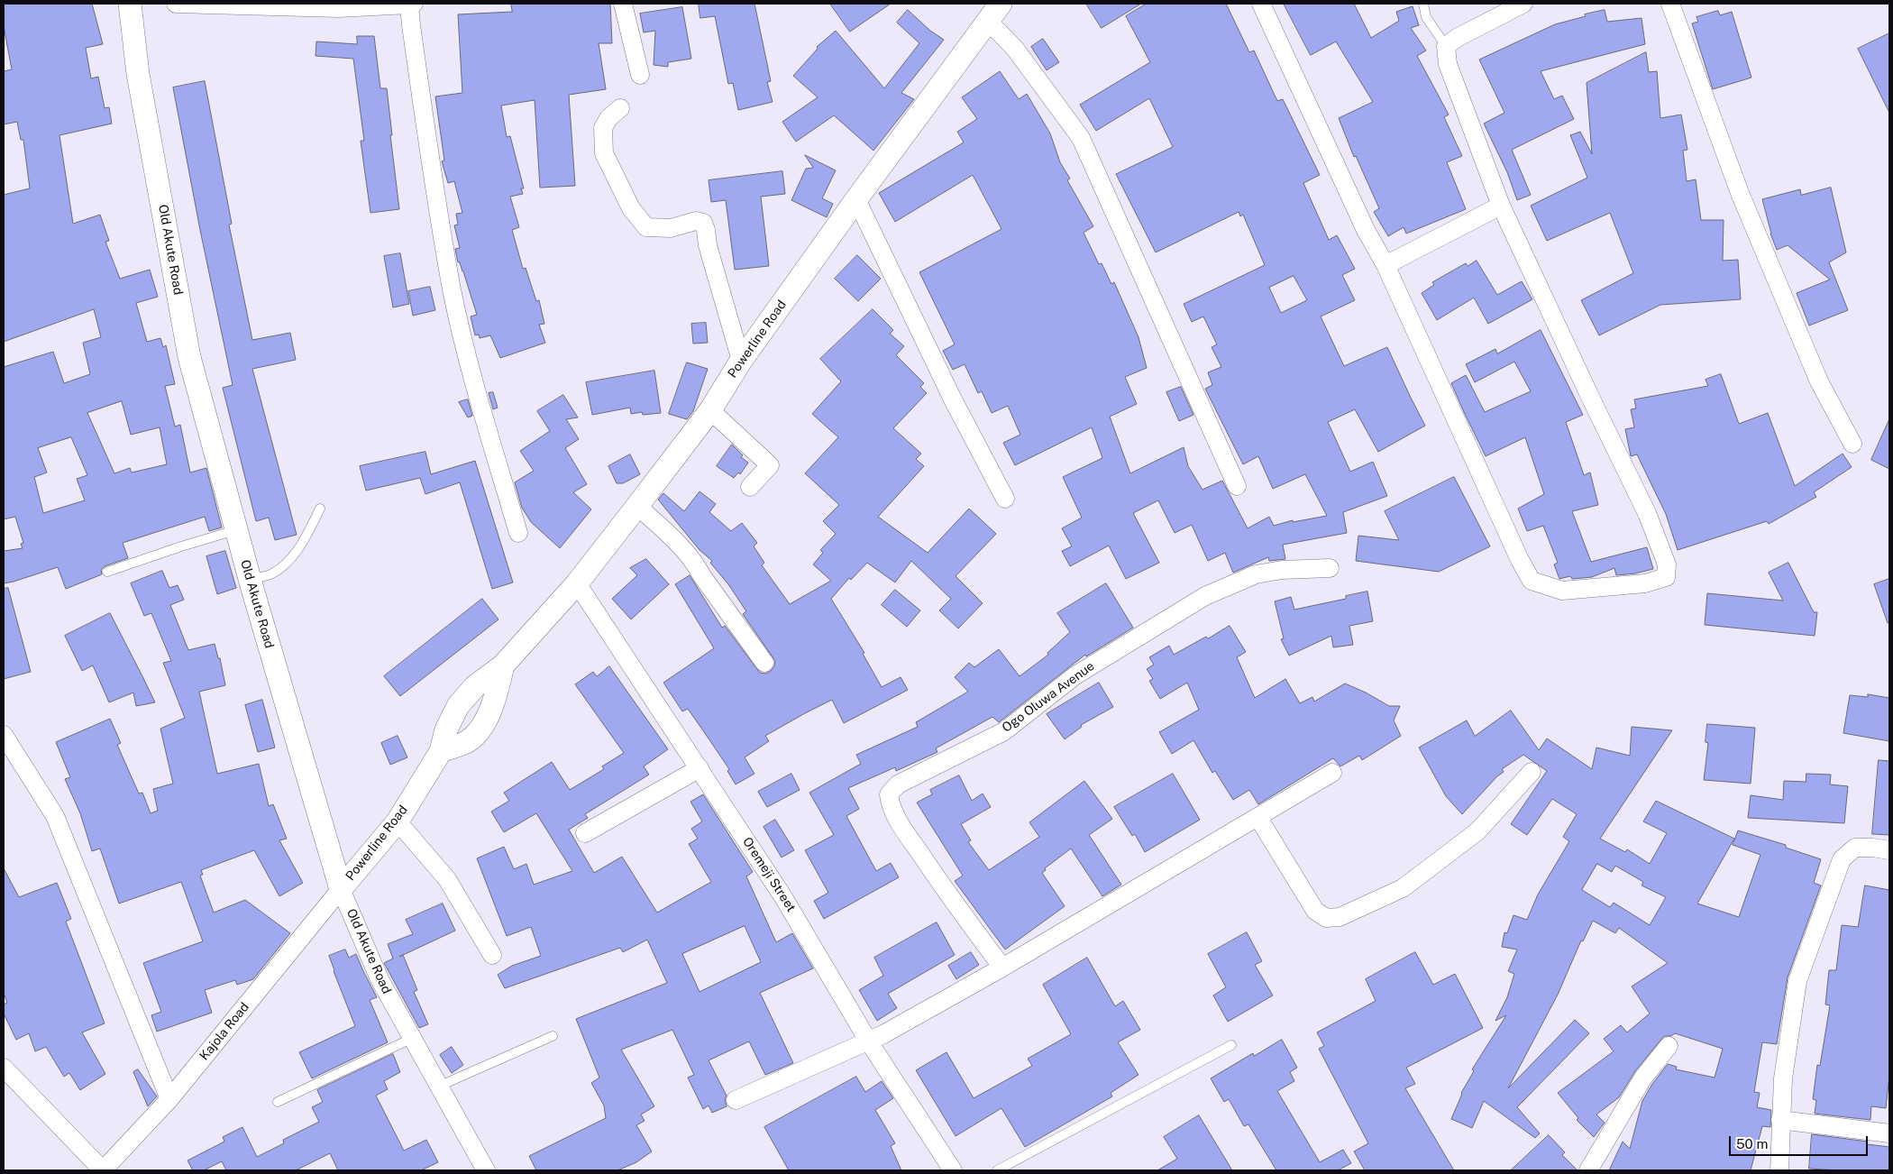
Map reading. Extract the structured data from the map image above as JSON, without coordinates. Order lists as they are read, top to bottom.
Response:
{
  "streets": {
    "street": [
      "Old Akute Road",
      "Powerline Road",
      "Ogo Oluwa Avenue",
      "Oremeji Street",
      "Kajola Road"
    ]
  },
  "crossings": [
    ["Old Akute Road", "Powerline Road"],
    ["Old Akute Road", "Kajola Road"],
    ["Powerline Road", "Oremeji Street"],
    ["Powerline Road", "Kajola Road"]
  ],
  "scale_bar": "50 m"
}
